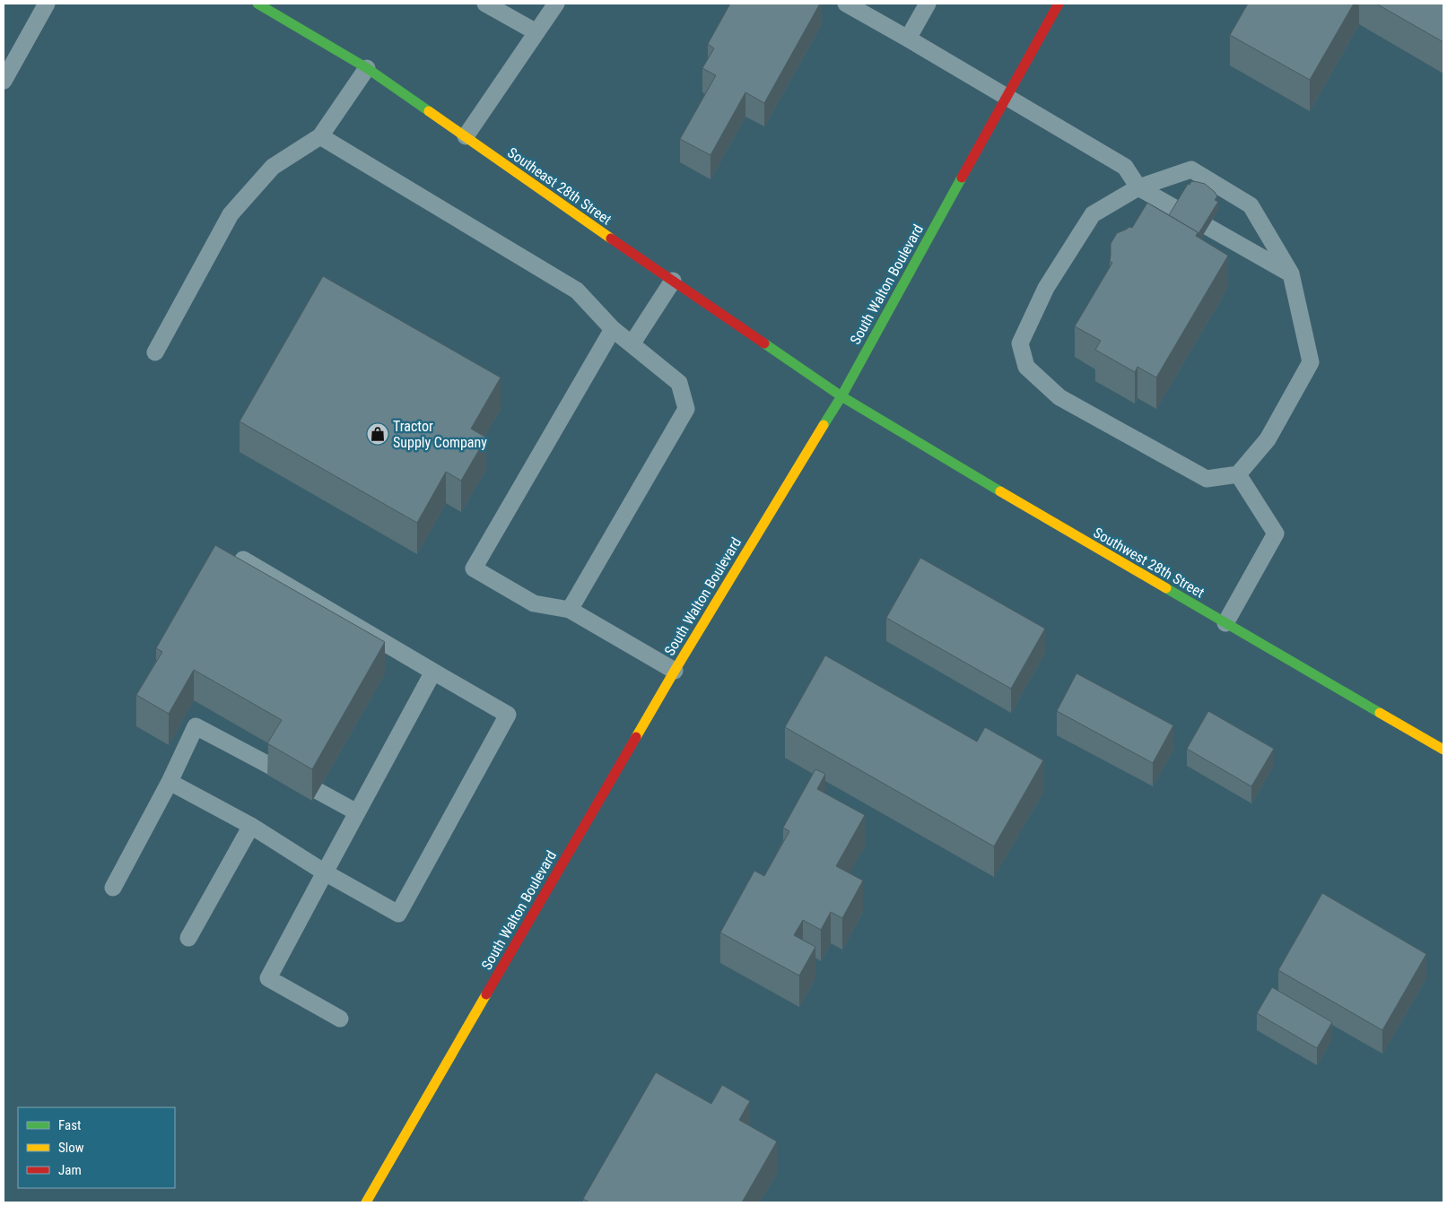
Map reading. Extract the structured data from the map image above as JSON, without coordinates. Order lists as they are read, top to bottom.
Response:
{
  "streets": {
    "main road": ["Southeast 28th Street", "South Walton Boulevard", "Southwest 28th Street"]
  },
  "crossings": [
    ["Southeast 28th Street", "South Walton Boulevard"],
    ["Southeast 28th Street", "Southwest 28th Street"],
    ["South Walton Boulevard", "Southwest 28th Street"]
  ],
  "places": {
    "shop": ["Tractor Supply Company"]
  },
  "legend": ["Fast", "Slow", "Jam"]
}
